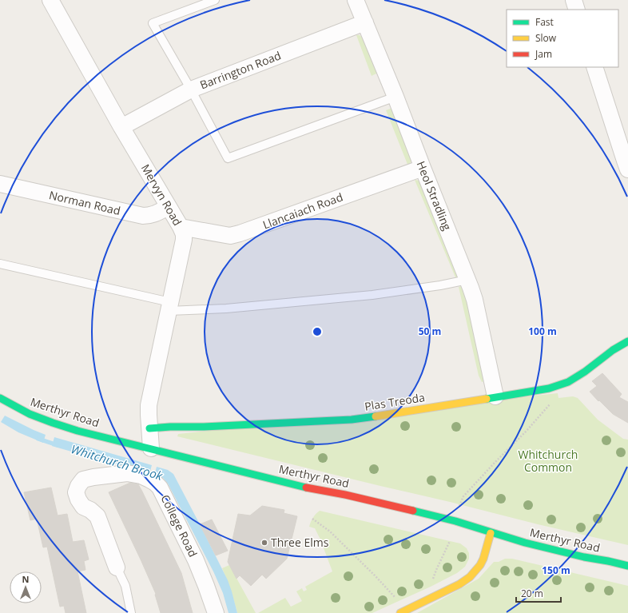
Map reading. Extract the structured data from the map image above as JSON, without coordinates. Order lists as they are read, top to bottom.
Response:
{
  "streets": {
    "street": [
      "Barrington Road",
      "Mervyn Road",
      "Heol Stradling",
      "Norman Road",
      "Llancaiach Road",
      "Plas Treoda",
      "Merthyr Road",
      "College Road"
    ]
  },
  "crossings": [
    ["Barrington Road", "Mervyn Road"],
    ["Barrington Road", "Heol Stradling"],
    ["Mervyn Road", "Norman Road"],
    ["Mervyn Road", "Llancaiach Road"],
    ["Mervyn Road", "Plas Treoda"],
    ["Mervyn Road", "Merthyr Road"],
    ["Heol Stradling", "Llancaiach Road"],
    ["Heol Stradling", "Plas Treoda"]
  ],
  "water": ["Whitchurch Brook"],
  "parks": ["Whitchurch Common"],
  "places": ["Three Elms"],
  "legend": ["Fast", "Slow", "Jam"],
  "scale_bar": "20 m",
  "north": "top",
  "rings": ["50 m", "100 m", "150 m"]
}
